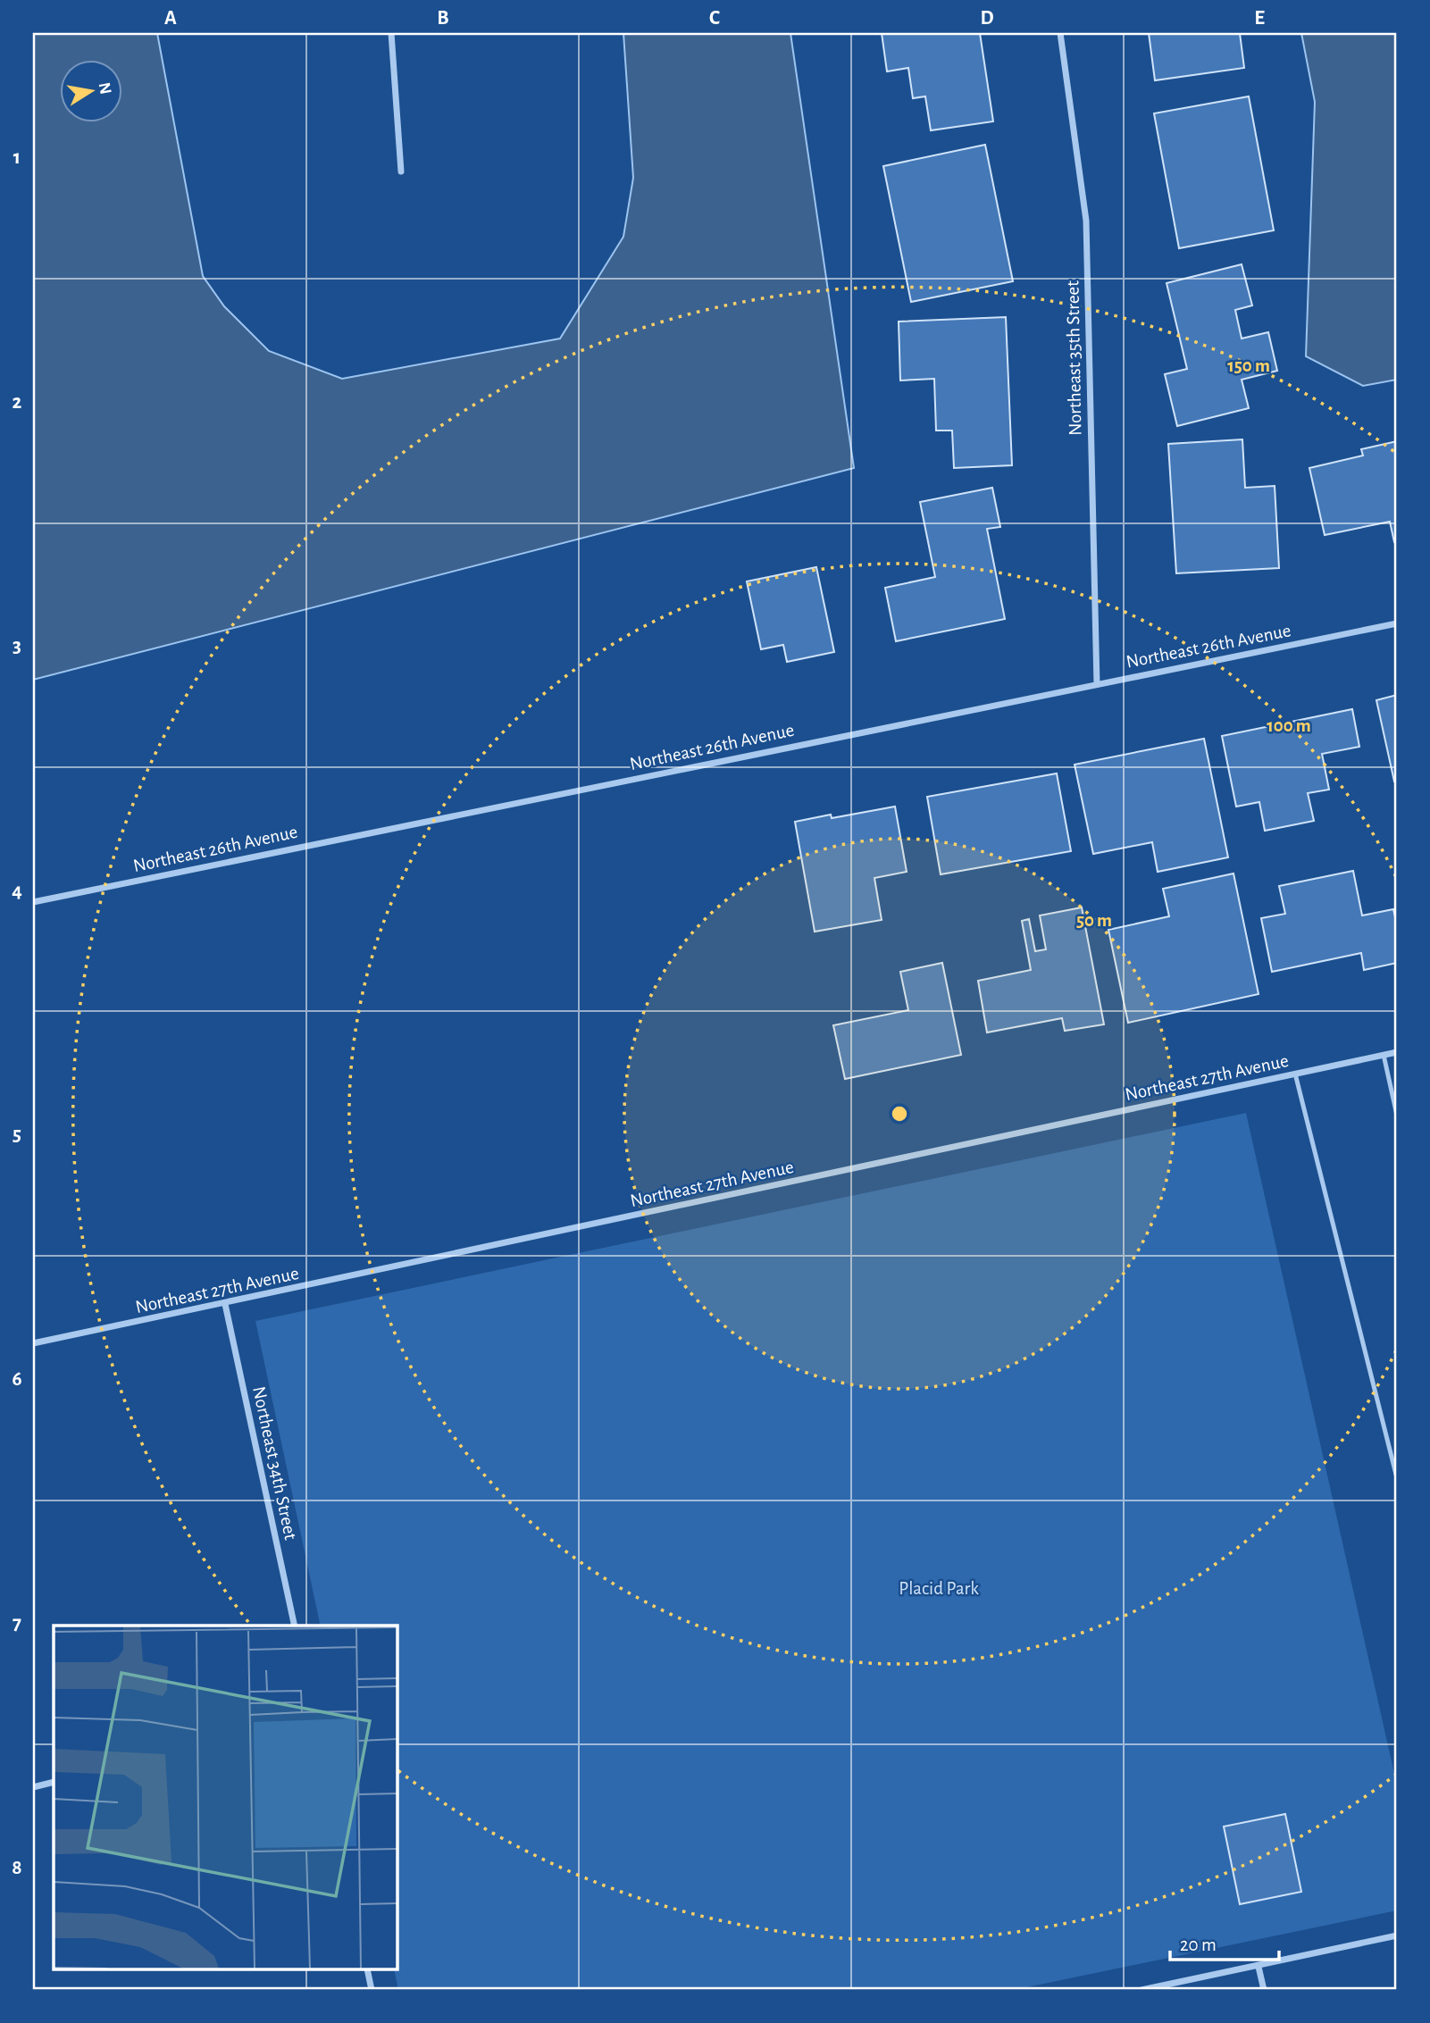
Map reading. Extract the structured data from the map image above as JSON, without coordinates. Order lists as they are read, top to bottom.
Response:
{
  "streets": {
    "street": [
      "Northeast 35th Street",
      "Northeast 26th Avenue",
      "Northeast 27th Avenue",
      "Northeast 34th Street"
    ]
  },
  "crossings": [
    ["Northeast 35th Street", "Northeast 26th Avenue"],
    ["Northeast 27th Avenue", "Northeast 34th Street"]
  ],
  "parks": ["Placid Park"],
  "scale_bar": "20 m",
  "north": "right",
  "grid": {
    "columns": [
      "A",
      "B",
      "C",
      "D",
      "E"
    ],
    "rows": [
      "1",
      "2",
      "3",
      "4",
      "5",
      "6",
      "7",
      "8"
    ]
  },
  "rings": ["150 m", "100 m", "50 m"]
}
